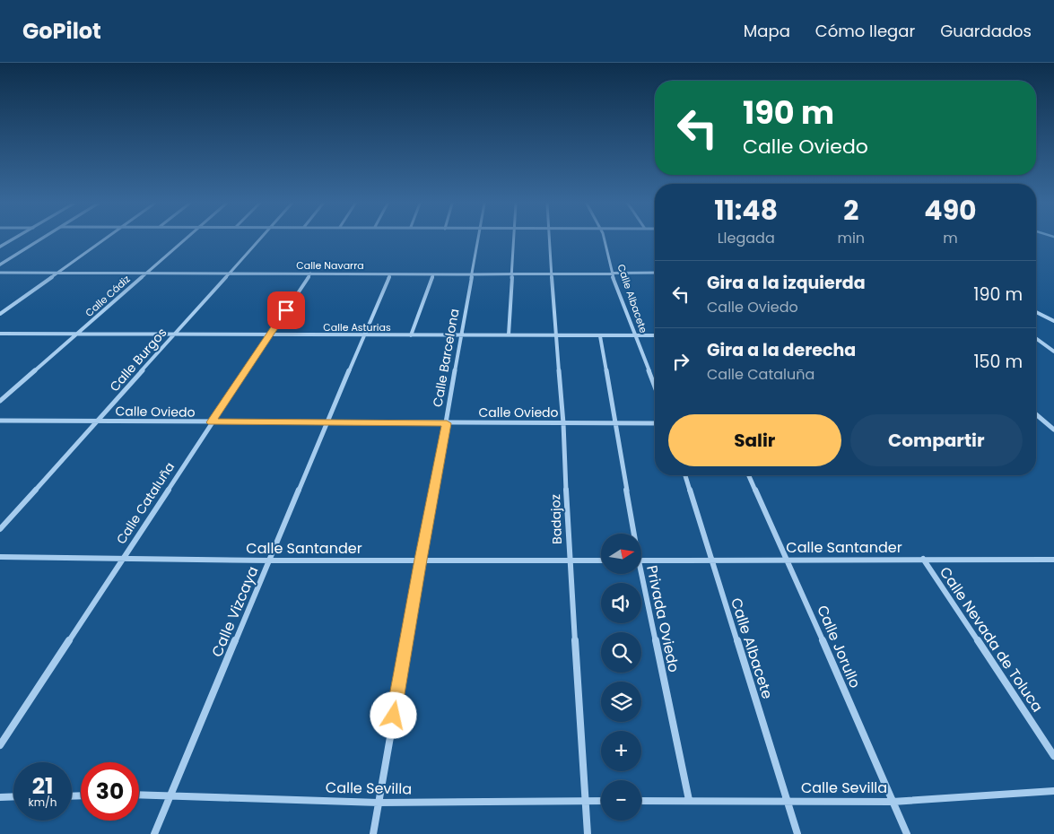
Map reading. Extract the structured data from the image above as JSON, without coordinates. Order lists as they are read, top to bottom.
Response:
{
  "streets": {
    "street": [
      "Calle Navarra",
      "Calle Cádiz",
      "Calle Albacete",
      "Calle Asturias",
      "Calle Barcelona",
      "Calle Burgos",
      "Calle Oviedo",
      "Calle Cataluña",
      "Badajoz",
      "Calle Santander",
      "Calle Vizcaya",
      "Privada Oviedo",
      "Calle Nevada de Toluca",
      "Calle Jorullo",
      "Calle Sevilla"
    ]
  },
  "crossings": [
    ["Calle Navarra", "Calle Cádiz"],
    ["Calle Navarra", "Calle Albacete"],
    ["Calle Navarra", "Calle Barcelona"],
    ["Calle Navarra", "Calle Burgos"],
    ["Calle Navarra", "Calle Cataluña"],
    ["Calle Navarra", "Badajoz"],
    ["Calle Navarra", "Calle Vizcaya"],
    ["Calle Cádiz", "Calle Asturias"],
    ["Calle Albacete", "Calle Asturias"],
    ["Calle Albacete", "Calle Santander"],
    ["Calle Albacete", "Calle Sevilla"],
    ["Calle Asturias", "Calle Barcelona"],
    ["Calle Asturias", "Calle Burgos"],
    ["Calle Asturias", "Calle Cataluña"],
    ["Calle Asturias", "Badajoz"],
    ["Calle Asturias", "Calle Vizcaya"],
    ["Calle Asturias", "Privada Oviedo"],
    ["Calle Barcelona", "Calle Oviedo"],
    ["Calle Barcelona", "Calle Santander"],
    ["Calle Barcelona", "Calle Sevilla"],
    ["Calle Burgos", "Calle Oviedo"],
    ["Calle Oviedo", "Calle Cataluña"],
    ["Calle Oviedo", "Badajoz"],
    ["Calle Oviedo", "Calle Vizcaya"],
    ["Calle Oviedo", "Privada Oviedo"],
    ["Calle Cataluña", "Calle Santander"],
    ["Badajoz", "Calle Santander"],
    ["Badajoz", "Calle Sevilla"],
    ["Calle Santander", "Calle Vizcaya"],
    ["Calle Santander", "Calle Nevada de Toluca"],
    ["Calle Santander", "Calle Jorullo"],
    ["Calle Vizcaya", "Calle Sevilla"],
    ["Privada Oviedo", "Calle Sevilla"],
    ["Calle Jorullo", "Calle Sevilla"]
  ],
  "north": "right",
  "page": {
    "header": "GoPilot",
    "nav": ["Mapa", "Cómo llegar", "Guardados"],
    "turn": ["190 m", "Calle Oviedo"],
    "eta": [
      "11:48",
      "Llegada",
      "2",
      "min",
      "490",
      "m"
    ],
    "list": [
      {
        "name": "Gira a la izquierda",
        "note": "Calle Oviedo",
        "value": "190 m"
      },
      {
        "name": "Gira a la derecha",
        "note": "Calle Cataluña",
        "value": "150 m"
      }
    ],
    "buttons": ["Salir", "Compartir"],
    "map_buttons": ["+", "−"],
    "speed": "21 km/h",
    "limit": "30"
  }
}
